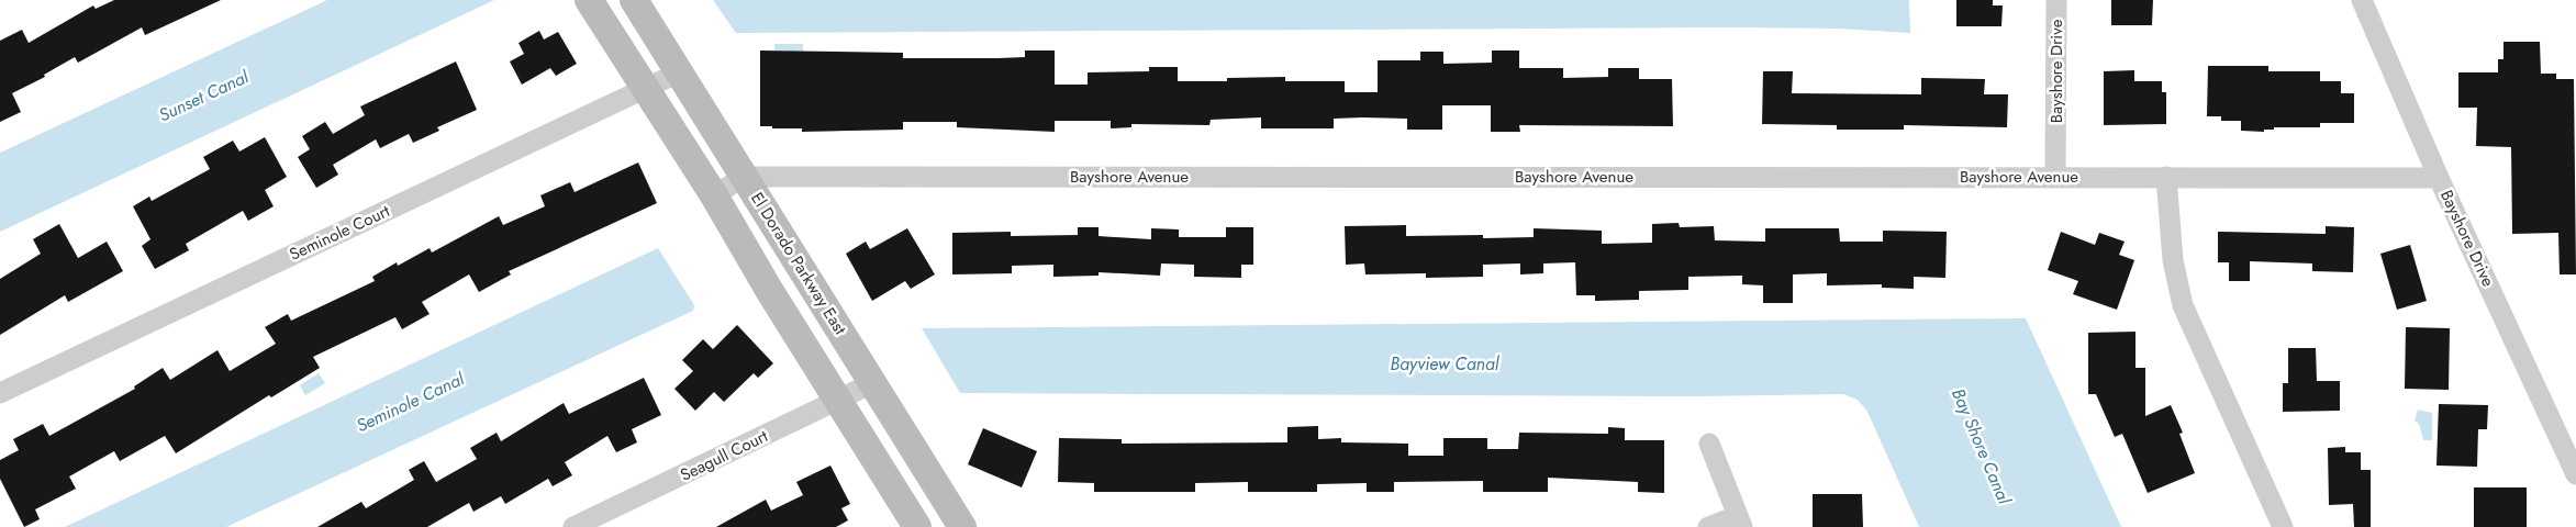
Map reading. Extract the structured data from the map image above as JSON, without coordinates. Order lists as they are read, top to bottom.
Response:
{
  "streets": {
    "street": [
      "Bayshore Drive",
      "Bayshore Avenue",
      "Seminole Court",
      "El Dorado Parkway East",
      "Seagull Court"
    ]
  },
  "crossings": [
    ["Bayshore Drive", "Bayshore Avenue"],
    ["Bayshore Avenue", "El Dorado Parkway East"],
    ["Seminole Court", "El Dorado Parkway East"],
    ["El Dorado Parkway East", "Seagull Court"]
  ],
  "water": [
    "Sunset Canal",
    "Bayview Canal",
    "Seminole Canal",
    "Bay Shore Canal"
  ]
}
